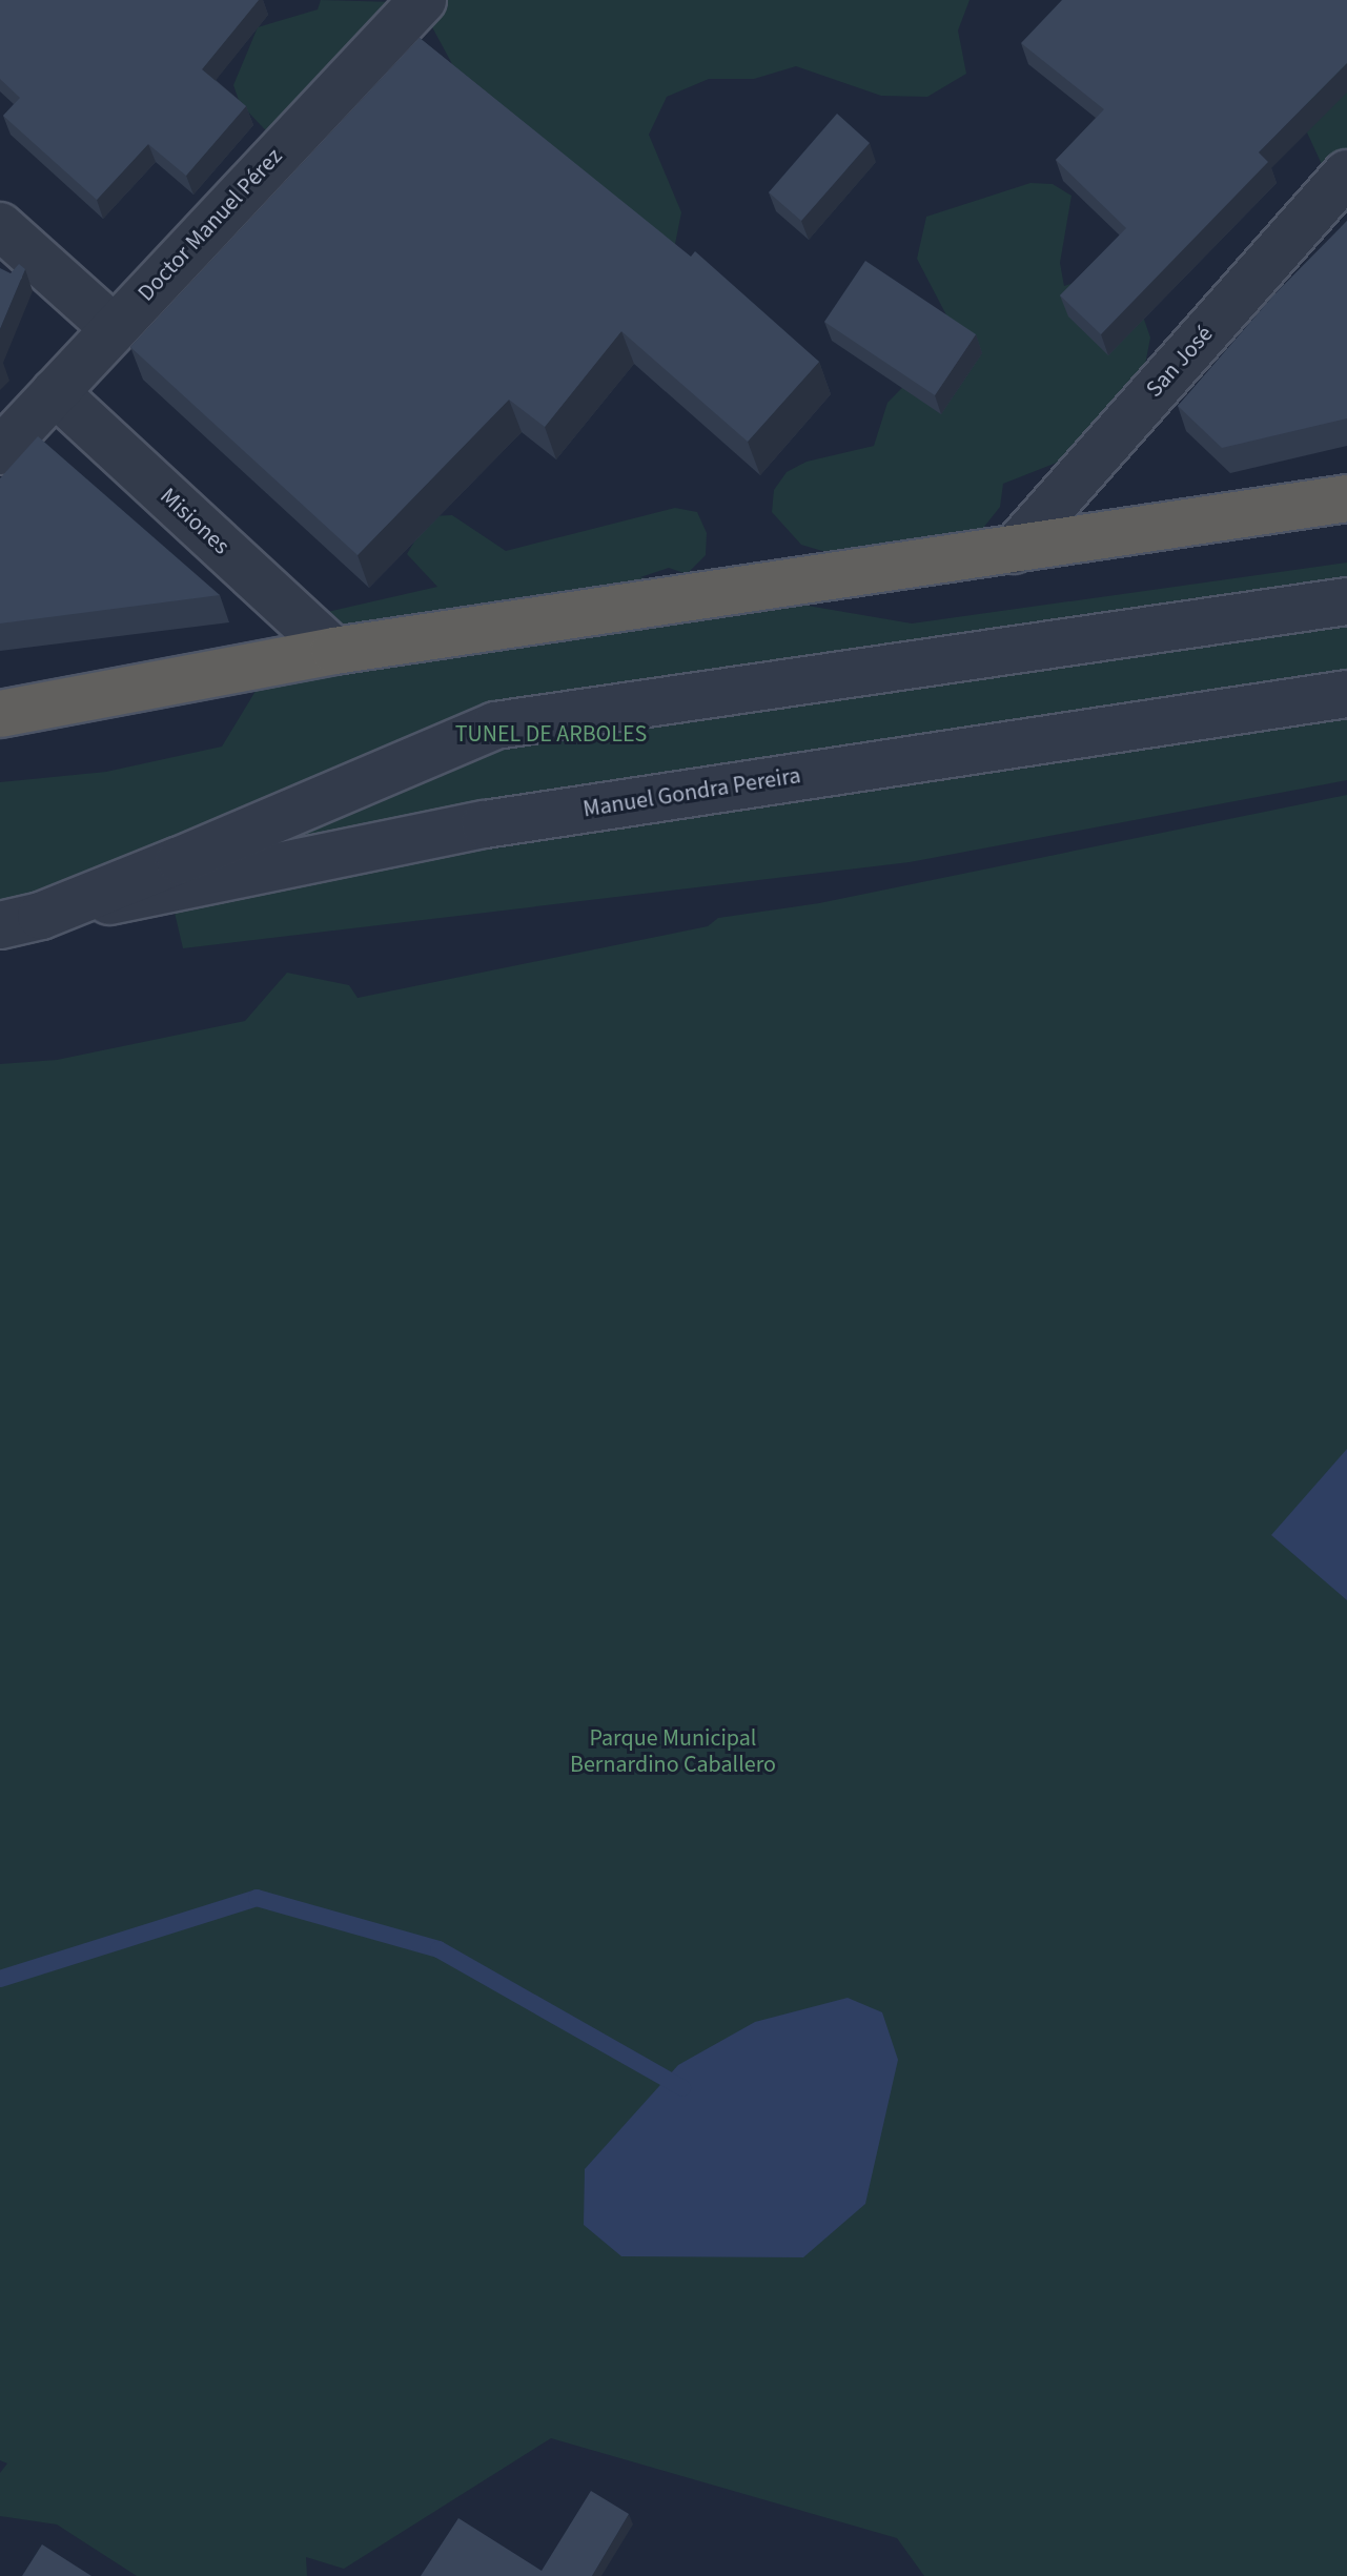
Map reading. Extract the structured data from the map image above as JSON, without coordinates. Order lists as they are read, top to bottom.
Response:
{
  "streets": {
    "street": [
      "Doctor Manuel Pérez",
      "San José",
      "Misiones",
      "Manuel Gondra Pereira"
    ]
  },
  "crossings": [
    ["Doctor Manuel Pérez", "Misiones"]
  ],
  "parks": ["TUNEL DE ARBOLES", "Parque Municipal Bernardino Caballero"]
}
